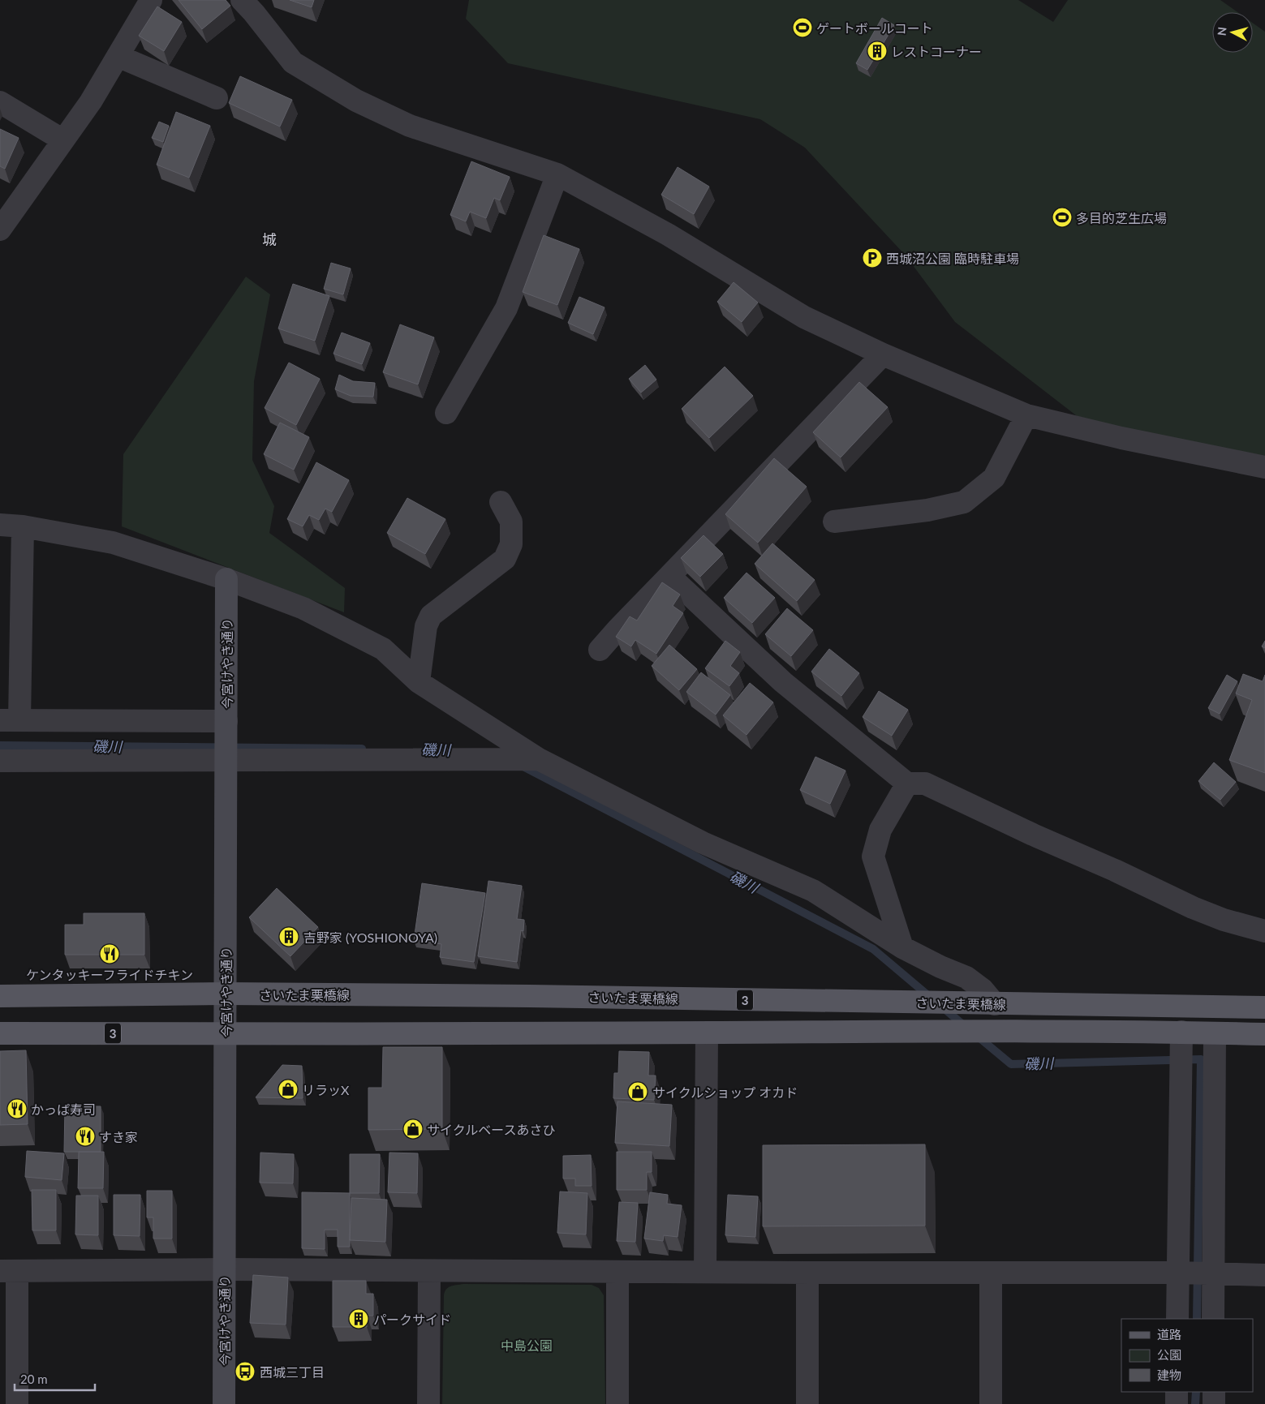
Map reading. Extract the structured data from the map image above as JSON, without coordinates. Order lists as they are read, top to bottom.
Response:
{
  "streets": {
    "main road": ["さいたま栗橋線", "3"],
    "street": ["今宮けやき通り"]
  },
  "crossings": [
    ["今宮けやき通り", "さいたま栗橋線"]
  ],
  "districts": ["城"],
  "water": ["磯川"],
  "parks": ["中島公園"],
  "places": {
    "sports": ["ゲートボールコート", "多目的芝生広場"],
    "building": ["レストコーナー", "吉野家 (YOSHIONOYA)", "パークサイド"],
    "parking": ["西城沼公園 臨時駐車場"],
    "restaurant": ["ケンタッキーフライドチキン", "かっぱ寿司", "すき家"],
    "shop": ["リラッX", "サイクルショップ オカド", "サイクルベースあさひ"],
    "bus stop": ["西城三丁目"]
  },
  "legend": ["道路", "公園", "建物"],
  "scale_bar": "20 m",
  "north": "left"
}
